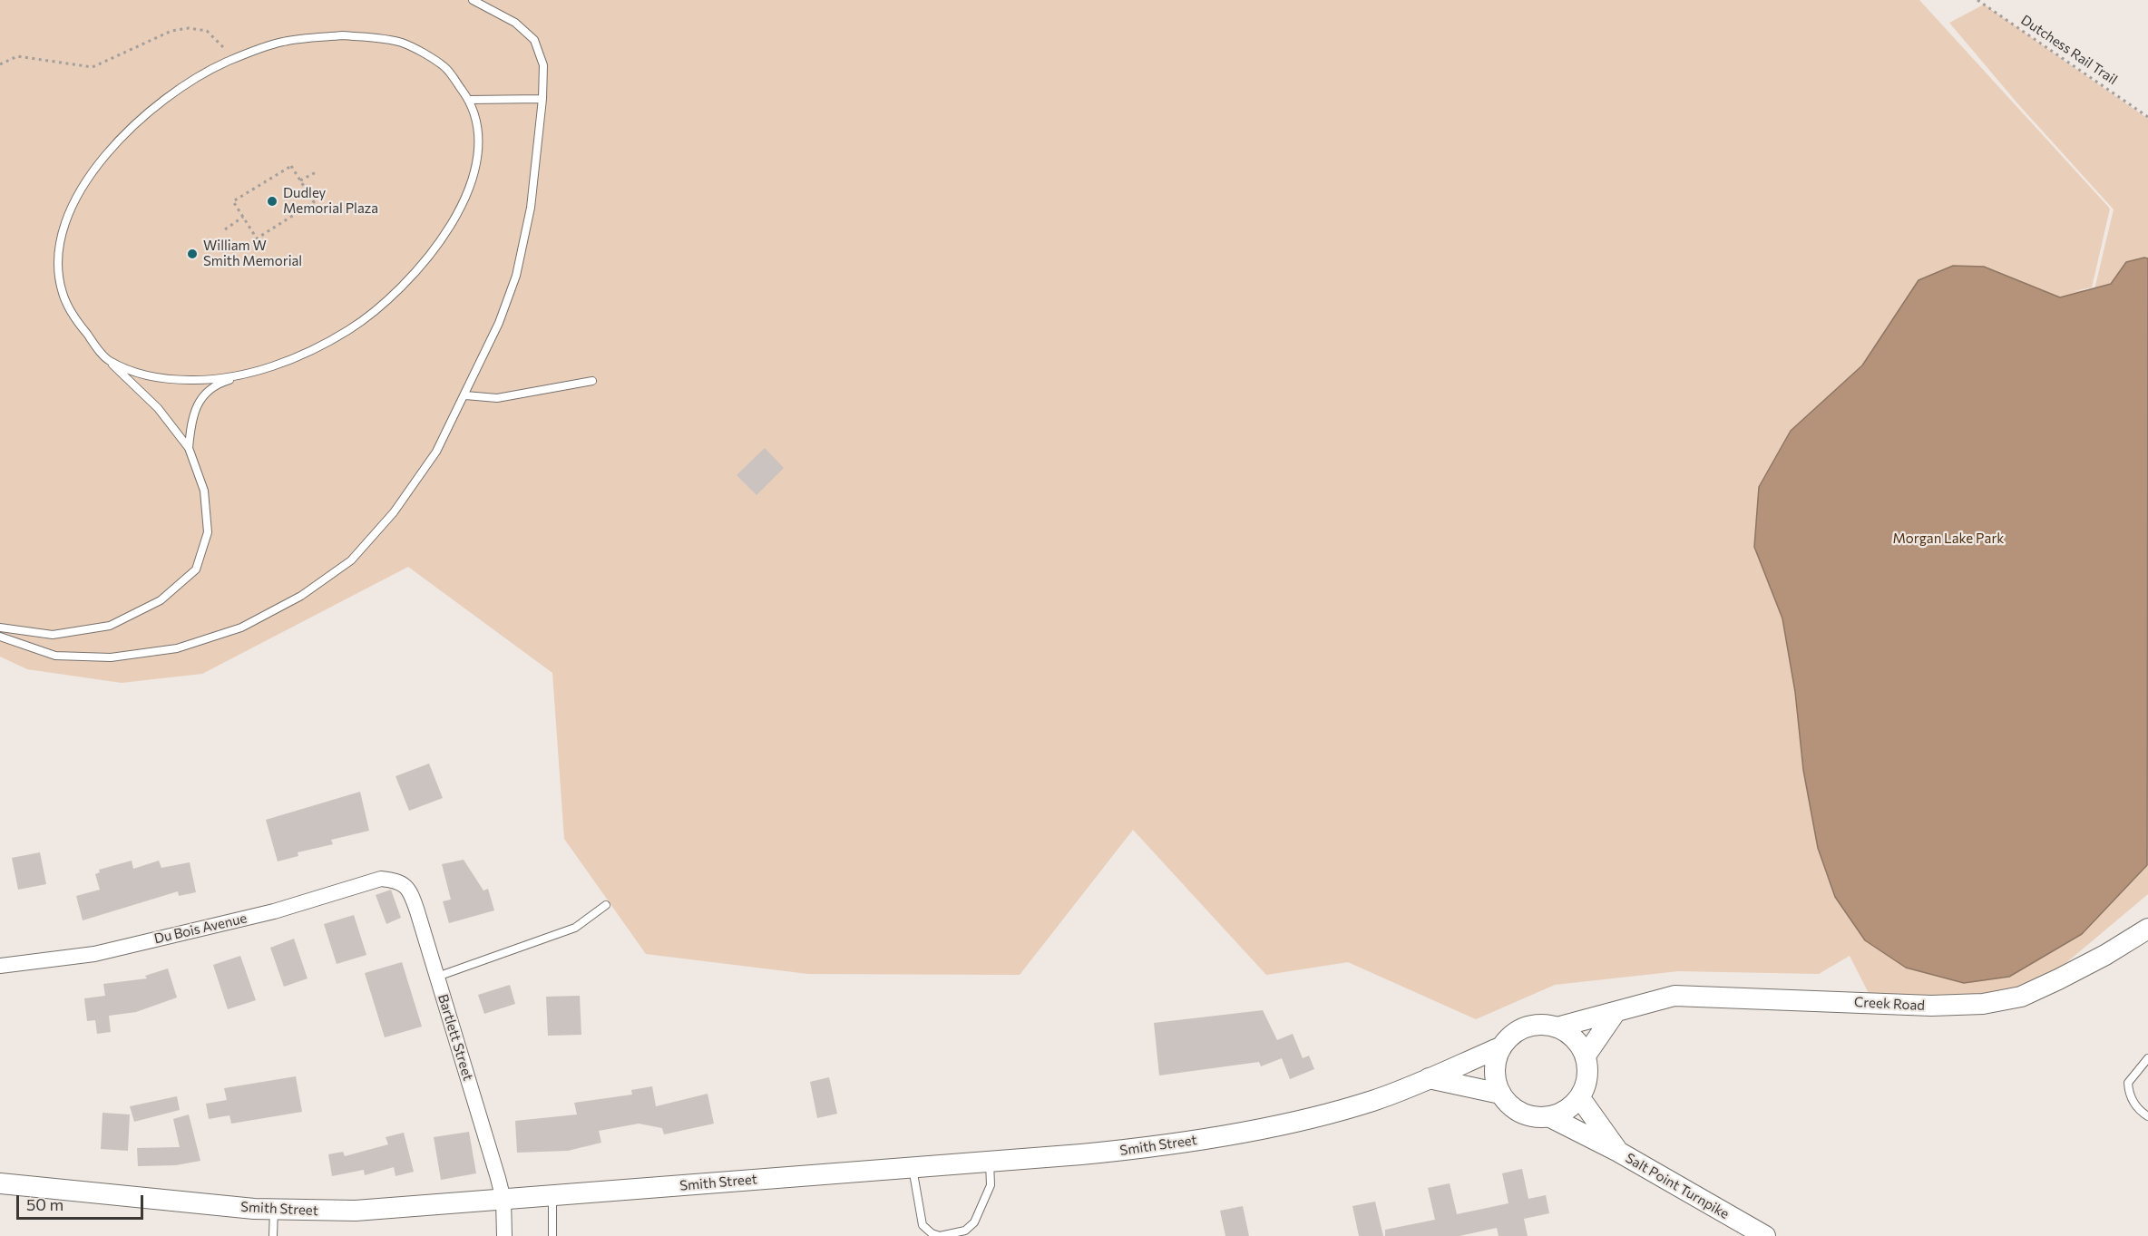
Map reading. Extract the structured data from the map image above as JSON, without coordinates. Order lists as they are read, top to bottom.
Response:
{
  "streets": {
    "street": [
      "Du Bois Avenue",
      "Creek Road",
      "Bartlett Street",
      "Smith Street",
      "Salt Point Turnpike"
    ],
    "path": ["Dutchess Rail Trail"]
  },
  "crossings": [
    ["Du Bois Avenue", "Bartlett Street"],
    ["Creek Road", "Smith Street"],
    ["Creek Road", "Salt Point Turnpike"],
    ["Bartlett Street", "Smith Street"],
    ["Smith Street", "Salt Point Turnpike"]
  ],
  "parks": ["Morgan Lake Park"],
  "places": ["Dudley Memorial Plaza", "William W Smith Memorial"],
  "scale_bar": "50 m"
}
